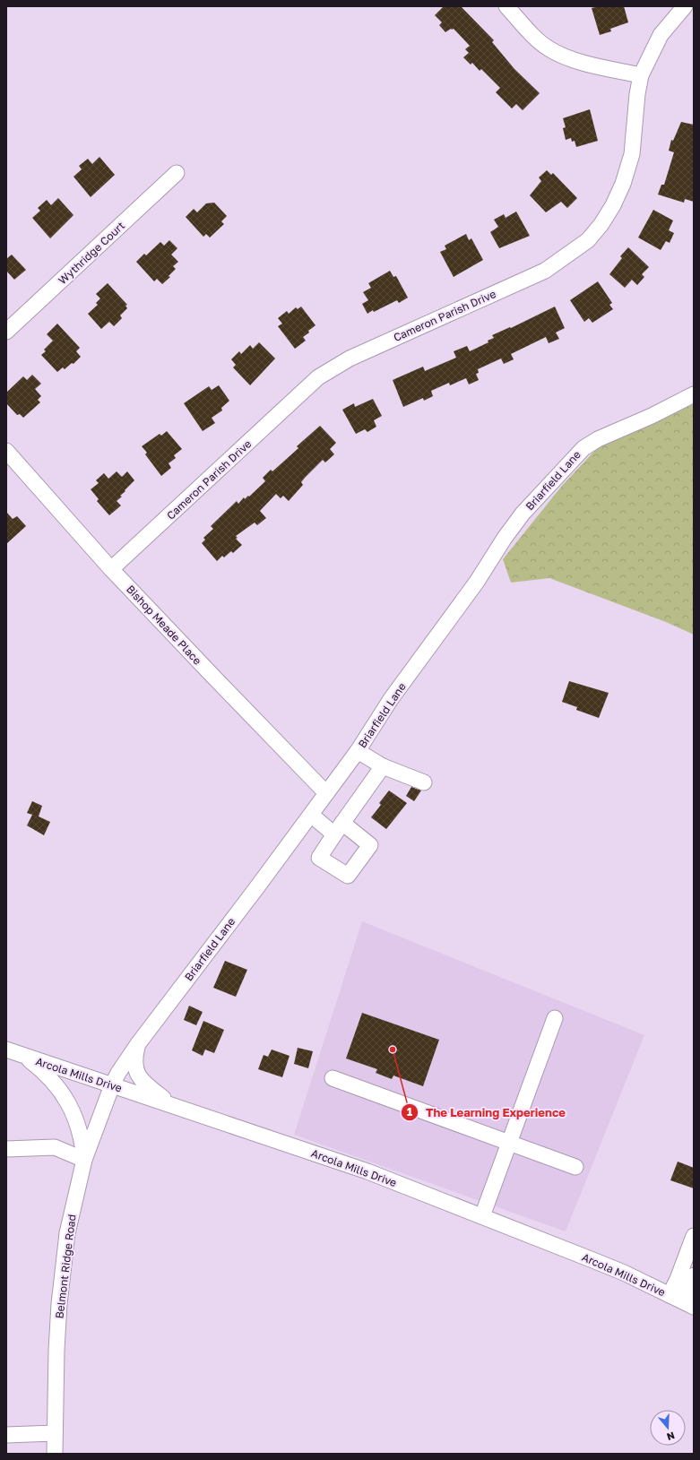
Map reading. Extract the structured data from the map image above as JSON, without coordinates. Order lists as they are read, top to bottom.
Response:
{
  "streets": {
    "street": [
      "Wythridge Court",
      "Cameron Parish Drive",
      "Briarfield Lane",
      "Bishop Meade Place",
      "Arcola Mills Drive",
      "Belmont Ridge Road"
    ]
  },
  "crossings": [
    ["Cameron Parish Drive", "Bishop Meade Place"],
    ["Briarfield Lane", "Bishop Meade Place"],
    ["Briarfield Lane", "Arcola Mills Drive"],
    ["Briarfield Lane", "Belmont Ridge Road"],
    ["Arcola Mills Drive", "Belmont Ridge Road"]
  ],
  "places": ["The Learning Experience"],
  "north": "bottom"
}
